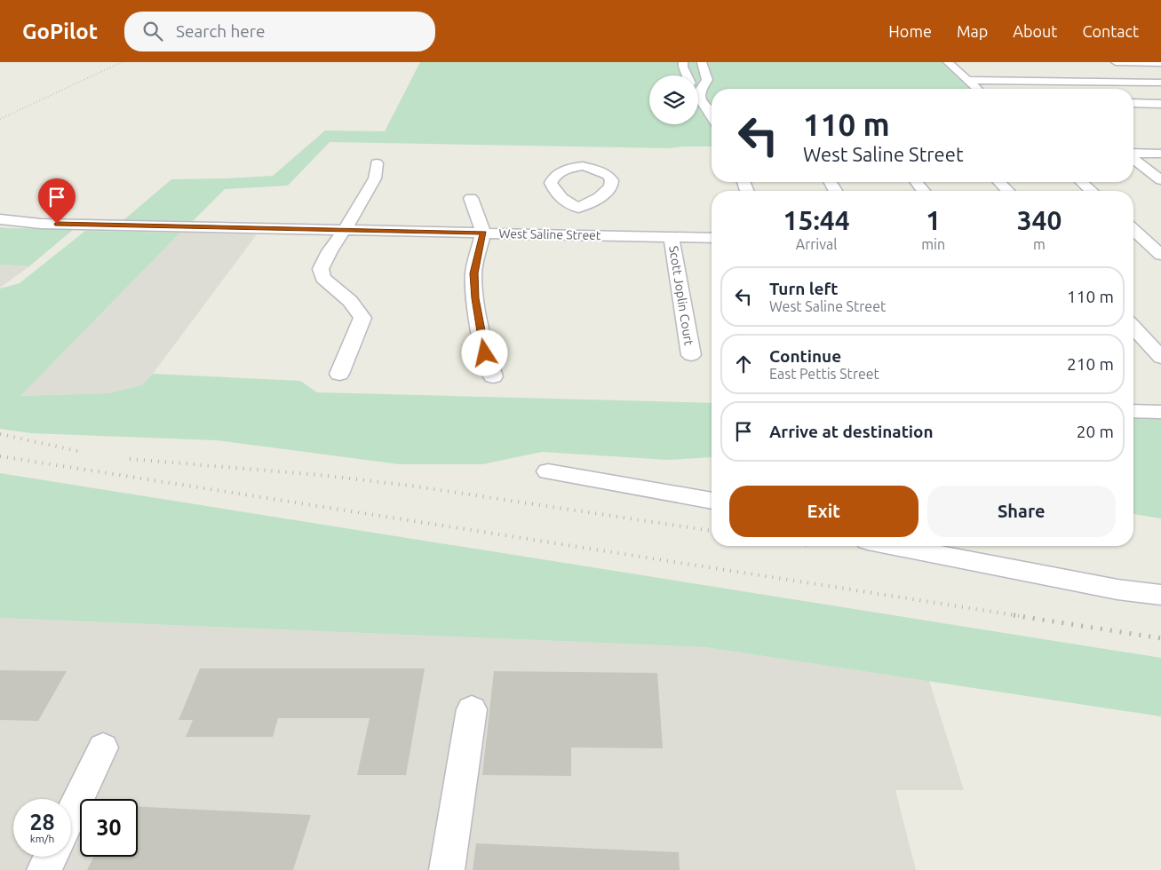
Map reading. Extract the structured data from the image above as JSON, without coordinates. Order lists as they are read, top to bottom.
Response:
{
  "streets": {
    "street": ["West Saline Street", "Scott Joplin Court"]
  },
  "crossings": [
    ["West Saline Street", "Scott Joplin Court"]
  ],
  "page": {
    "header": "GoPilot",
    "search": "Search here",
    "nav": [
      "Home",
      "Map",
      "About",
      "Contact"
    ],
    "turn": ["110 m", "West Saline Street"],
    "eta": [
      "15:44",
      "Arrival",
      "1",
      "min",
      "340",
      "m"
    ],
    "list": [
      {
        "name": "Turn left",
        "note": "West Saline Street",
        "value": "110 m"
      },
      {
        "name": "Continue",
        "note": "East Pettis Street",
        "value": "210 m"
      },
      {
        "name": "Arrive at destination",
        "value": "20 m"
      }
    ],
    "buttons": ["Exit", "Share"],
    "speed": "28 km/h",
    "limit": "30"
  }
}
